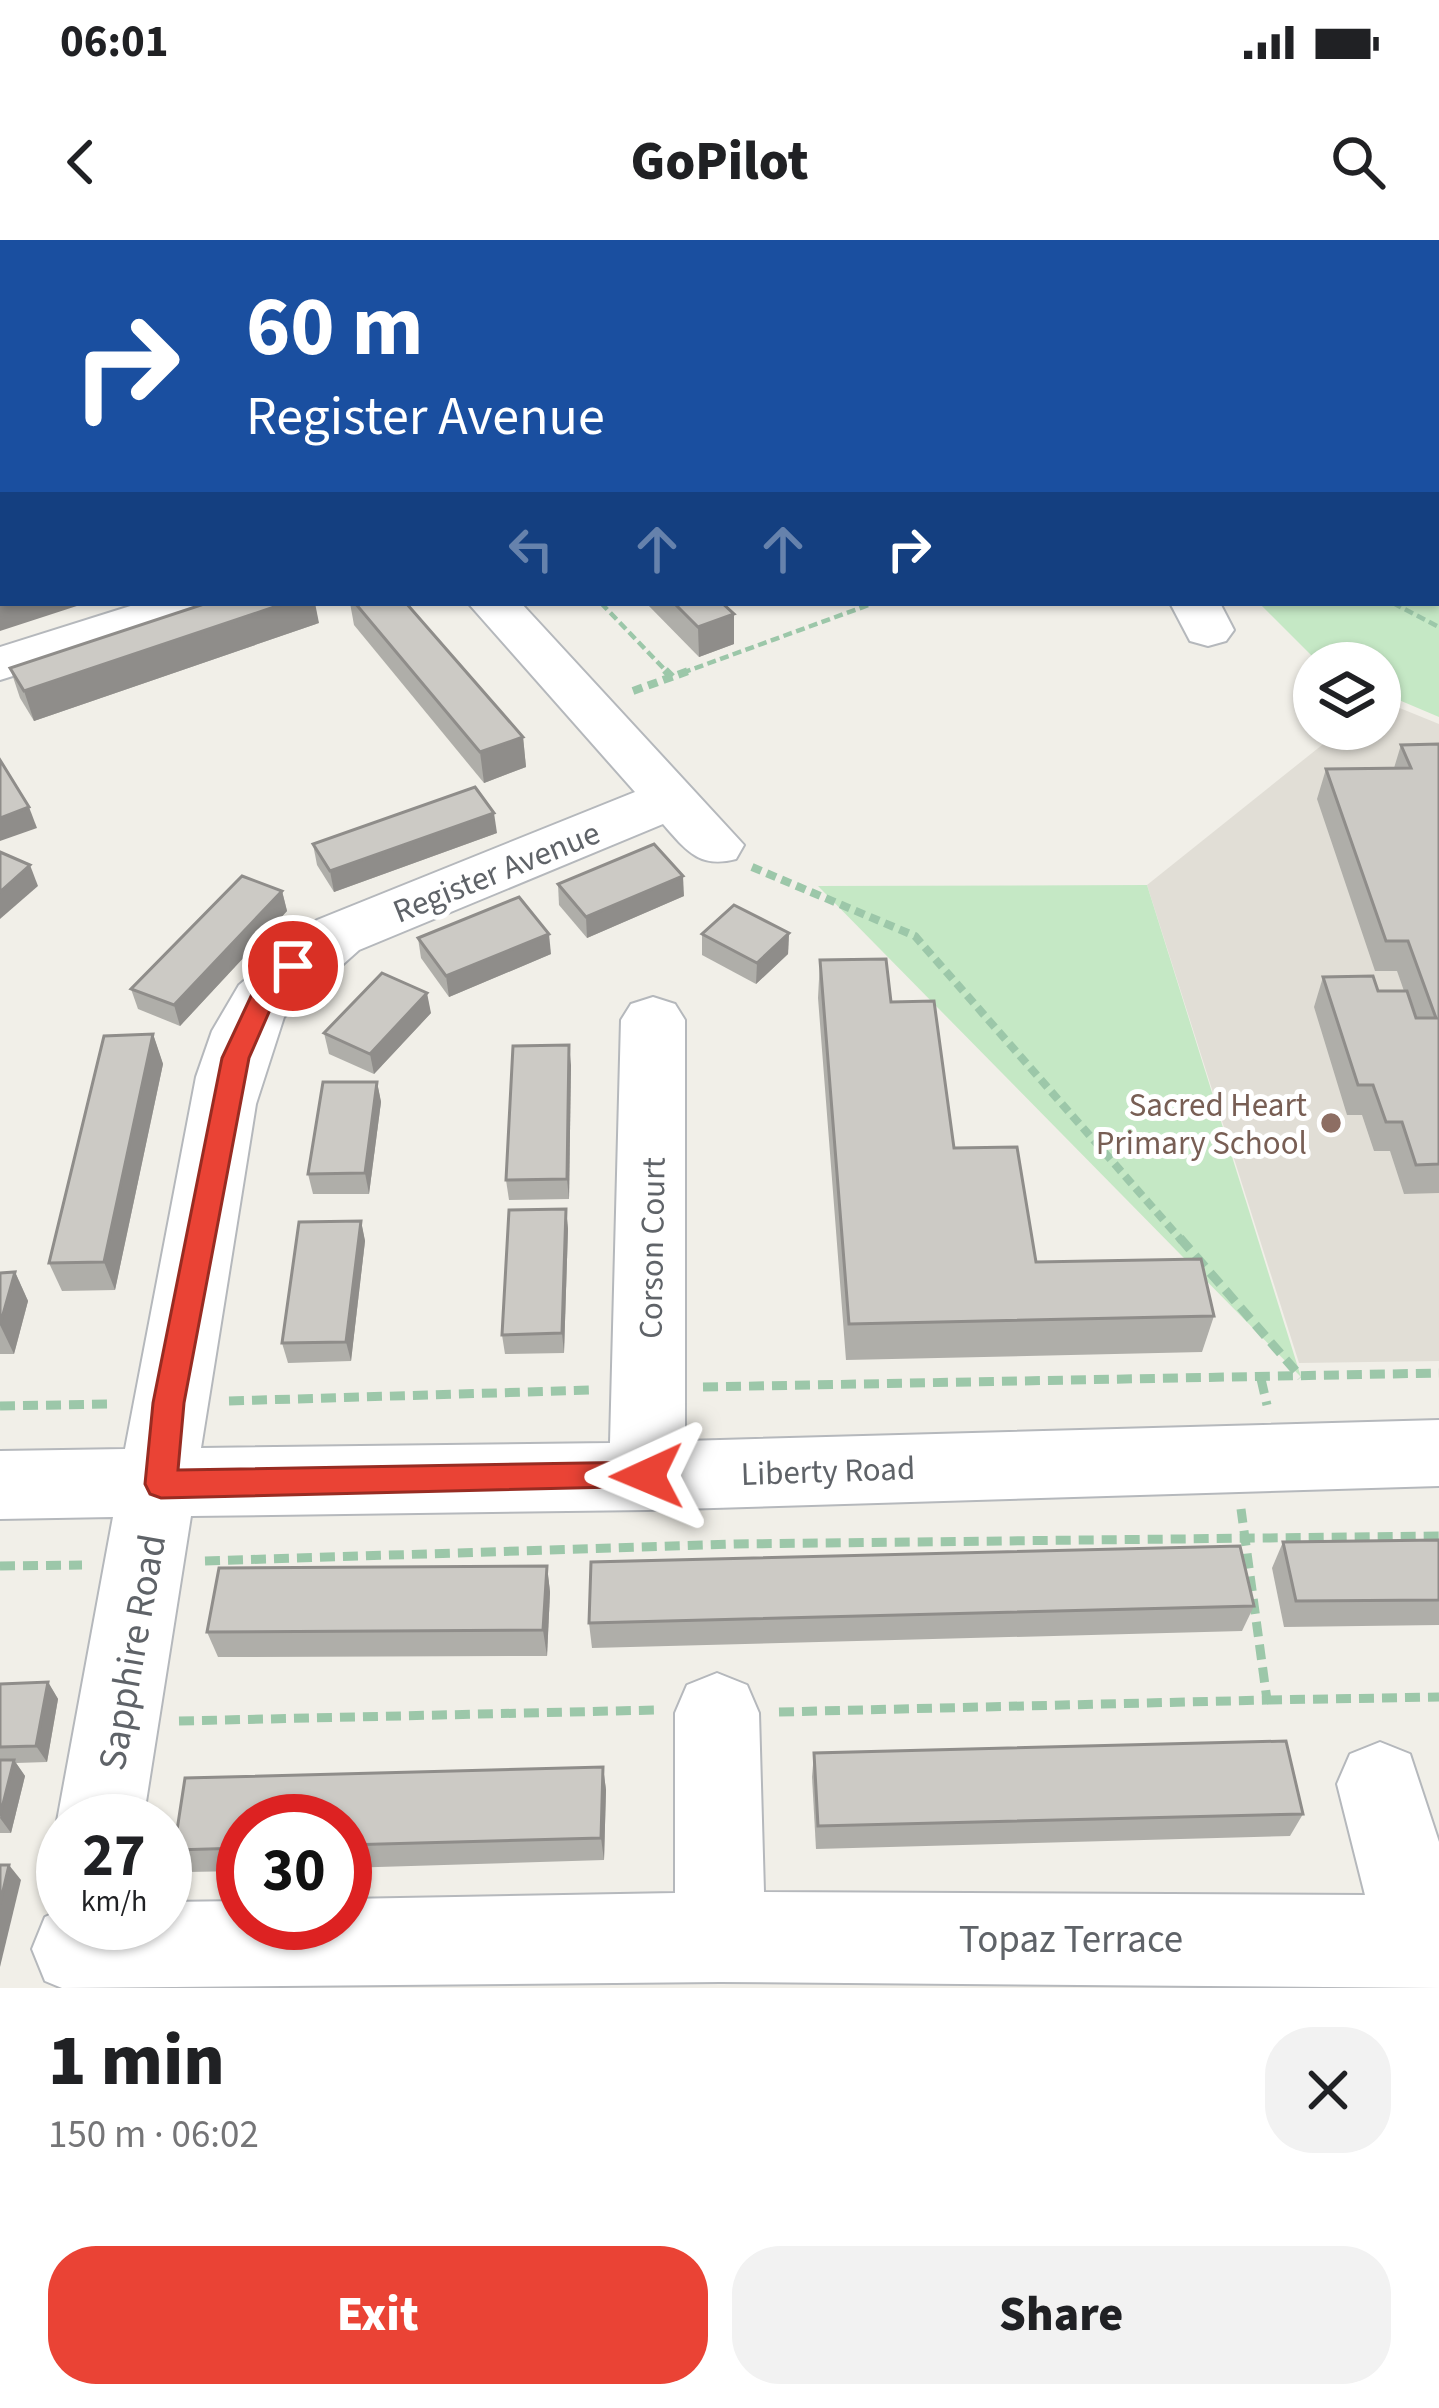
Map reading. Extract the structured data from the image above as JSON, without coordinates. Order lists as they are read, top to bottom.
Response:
{
  "streets": {
    "street": [
      "Register Avenue",
      "Corson Court",
      "Liberty Road",
      "Sapphire Road",
      "Topaz Terrace"
    ]
  },
  "crossings": [
    ["Register Avenue", "Liberty Road"],
    ["Register Avenue", "Sapphire Road"],
    ["Corson Court", "Liberty Road"],
    ["Liberty Road", "Sapphire Road"]
  ],
  "places": ["Sacred Heart Primary School"],
  "page": {
    "status": "06:01",
    "header": "GoPilot",
    "turn": ["60 m", "Register Avenue"],
    "speed": "27 km/h",
    "limit": "30",
    "heading": ["1 min", "150 m · 06:02"],
    "buttons": ["Exit", "Share"]
  }
}
